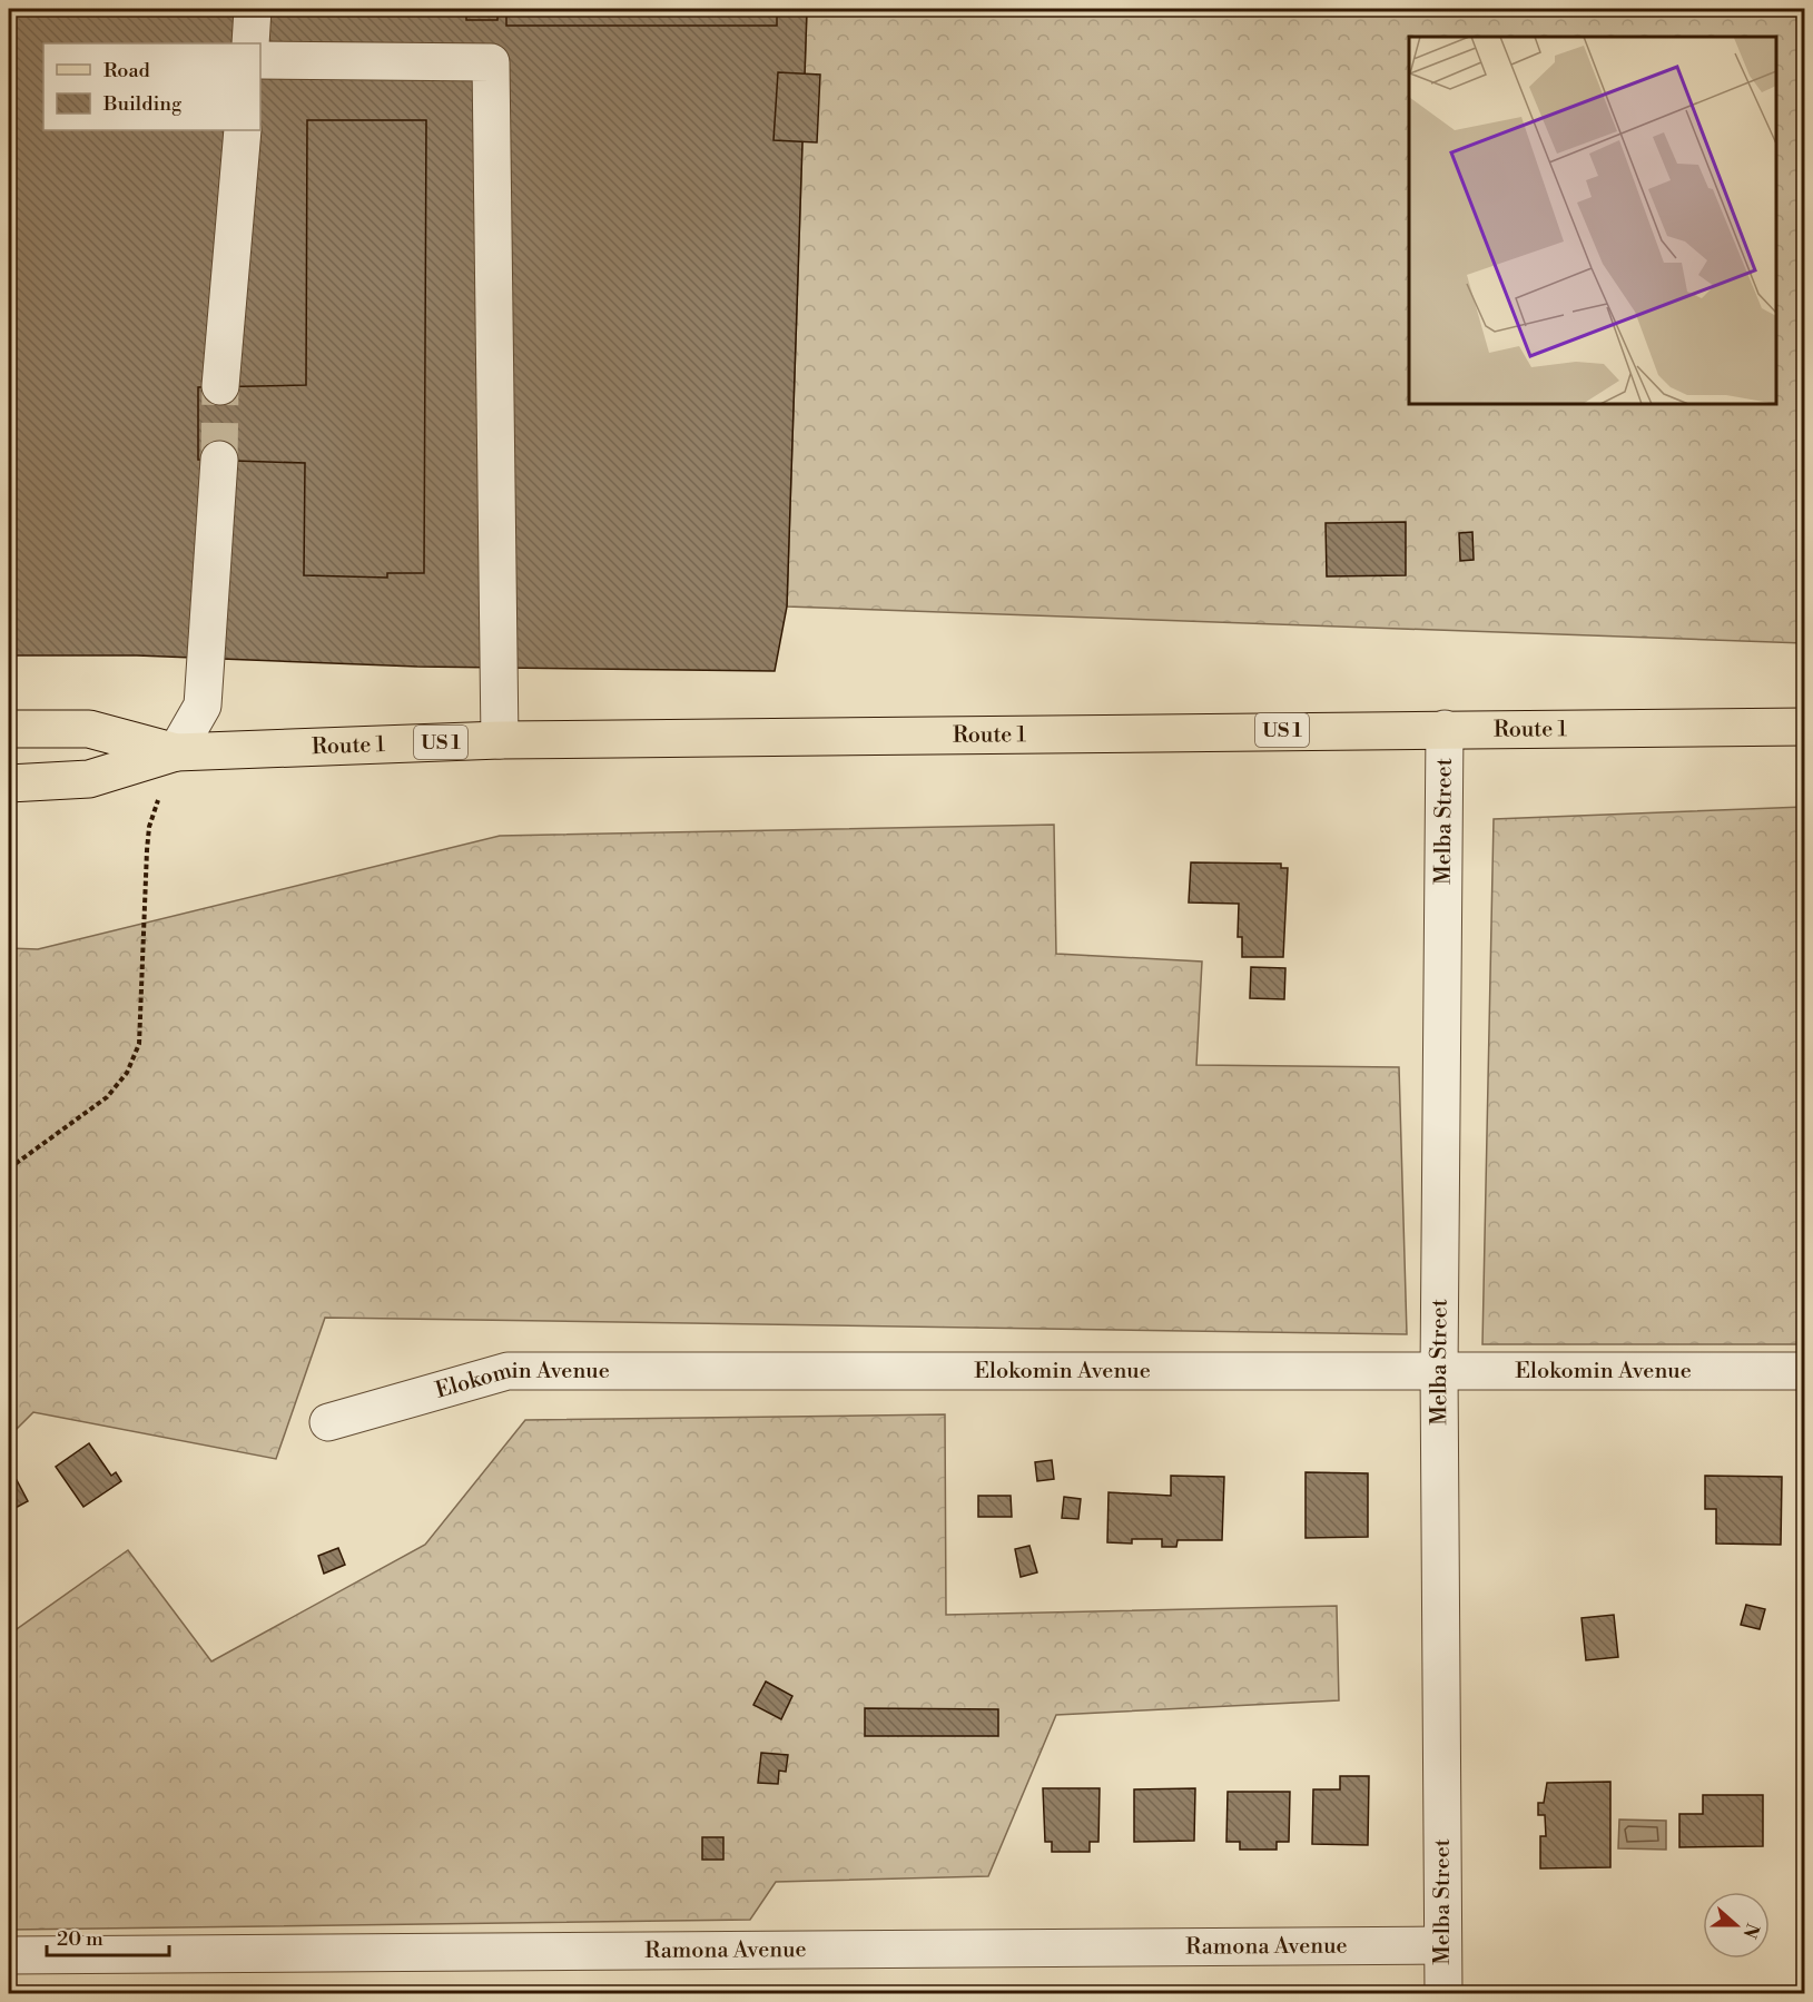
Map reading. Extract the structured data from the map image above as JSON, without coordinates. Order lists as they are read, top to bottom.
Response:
{
  "streets": {
    "main road": ["Route 1", "US 1"],
    "street": ["Melba Street", "Elokomin Avenue", "Ramona Avenue"]
  },
  "crossings": [
    ["Route 1", "Melba Street"],
    ["Melba Street", "Elokomin Avenue"],
    ["Melba Street", "Ramona Avenue"]
  ],
  "legend": ["Road", "Building"],
  "scale_bar": "20 m",
  "north": "right"
}
